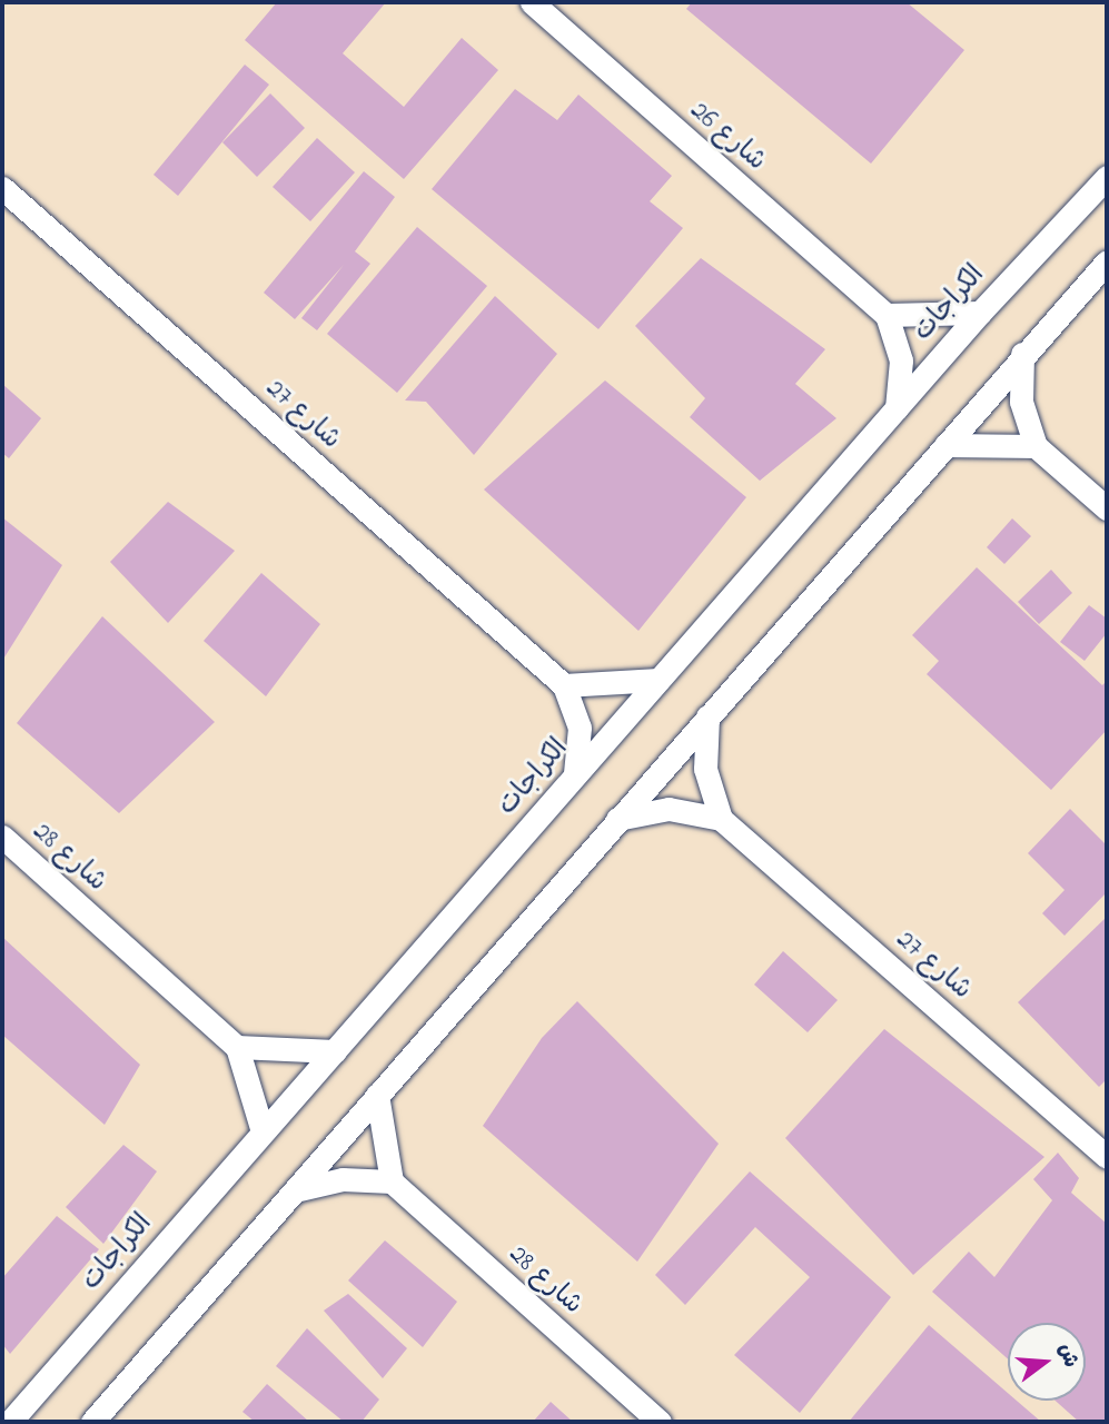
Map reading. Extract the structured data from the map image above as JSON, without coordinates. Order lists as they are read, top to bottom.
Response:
{
  "streets": {
    "street": [
      "شارع 26",
      "الكراجات",
      "شارع 27",
      "شارع 28"
    ]
  },
  "crossings": [
    ["الكراجات", "شارع 27"]
  ],
  "north": "right"
}
